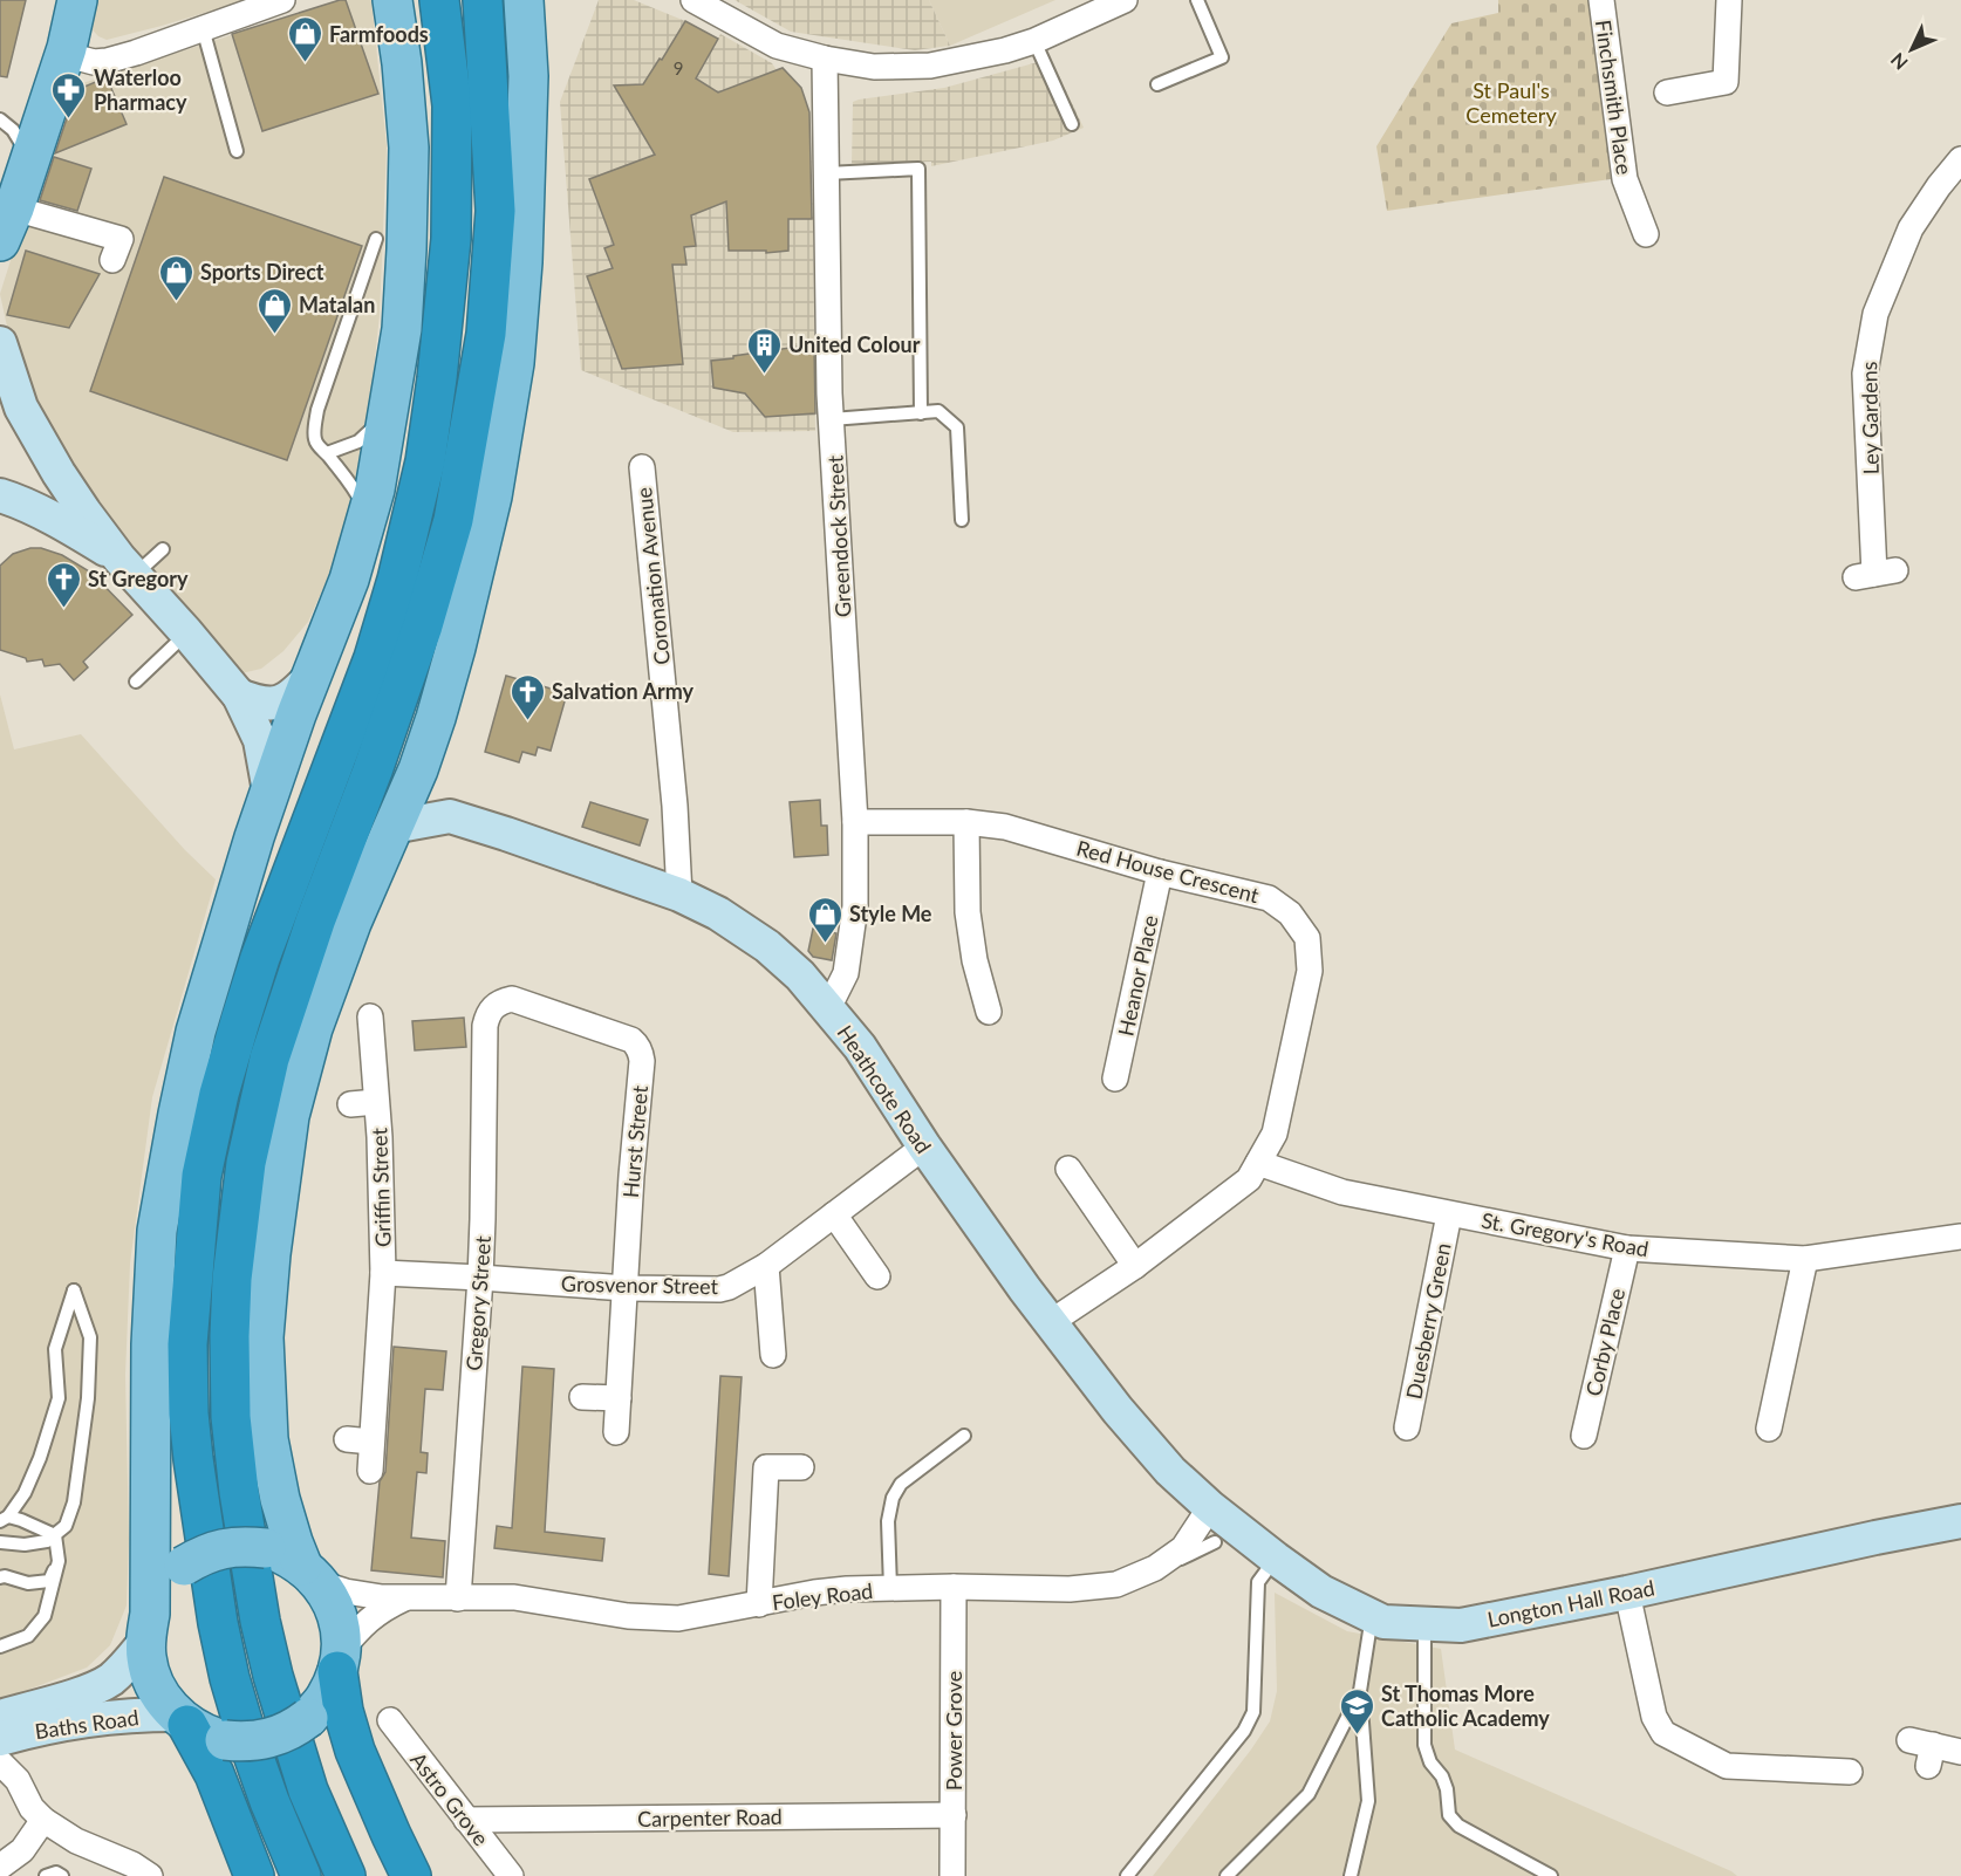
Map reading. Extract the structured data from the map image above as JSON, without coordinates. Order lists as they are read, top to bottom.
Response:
{
  "streets": {
    "street": [
      "Finchsmith Place",
      "Ley Gardens",
      "Greendock Street",
      "Coronation Avenue",
      "Red House Crescent",
      "Heanor Place",
      "Heathcote Road",
      "Hurst Street",
      "Griffin Street",
      "St. Gregory's Road",
      "Grosvenor Street",
      "Gregory Street",
      "Duesberry Green",
      "Corby Place",
      "Foley Road",
      "Longton Hall Road",
      "Baths Road",
      "Power Grove",
      "Astro Grove",
      "Carpenter Road"
    ]
  },
  "crossings": [
    ["Greendock Street", "Red House Crescent"],
    ["Greendock Street", "Heathcote Road"],
    ["Coronation Avenue", "Heathcote Road"],
    ["Red House Crescent", "Heanor Place"],
    ["Red House Crescent", "Heathcote Road"],
    ["Red House Crescent", "St. Gregory's Road"],
    ["Heathcote Road", "Grosvenor Street"],
    ["Heathcote Road", "Foley Road"],
    ["Heathcote Road", "Longton Hall Road"],
    ["Hurst Street", "Grosvenor Street"],
    ["Hurst Street", "Gregory Street"],
    ["Griffin Street", "Grosvenor Street"],
    ["Griffin Street", "Gregory Street"],
    ["St. Gregory's Road", "Duesberry Green"],
    ["St. Gregory's Road", "Corby Place"],
    ["Grosvenor Street", "Gregory Street"],
    ["Gregory Street", "Foley Road"],
    ["Foley Road", "Longton Hall Road"],
    ["Foley Road", "Baths Road"],
    ["Foley Road", "Power Grove"],
    ["Power Grove", "Carpenter Road"],
    ["Astro Grove", "Carpenter Road"]
  ],
  "parks": ["St Paul's Cemetery"],
  "places": {
    "shop": [
      "Farmfoods",
      "Sports Direct",
      "Matalan",
      "Style Me"
    ],
    "pharmacy": ["Waterloo Pharmacy"],
    "building": ["United Colour"],
    "church": ["St Gregory", "Salvation Army"],
    "school or university": ["St Thomas More Catholic Academy"]
  },
  "house_numbers": ["9"],
  "north": "bottom left"
}
